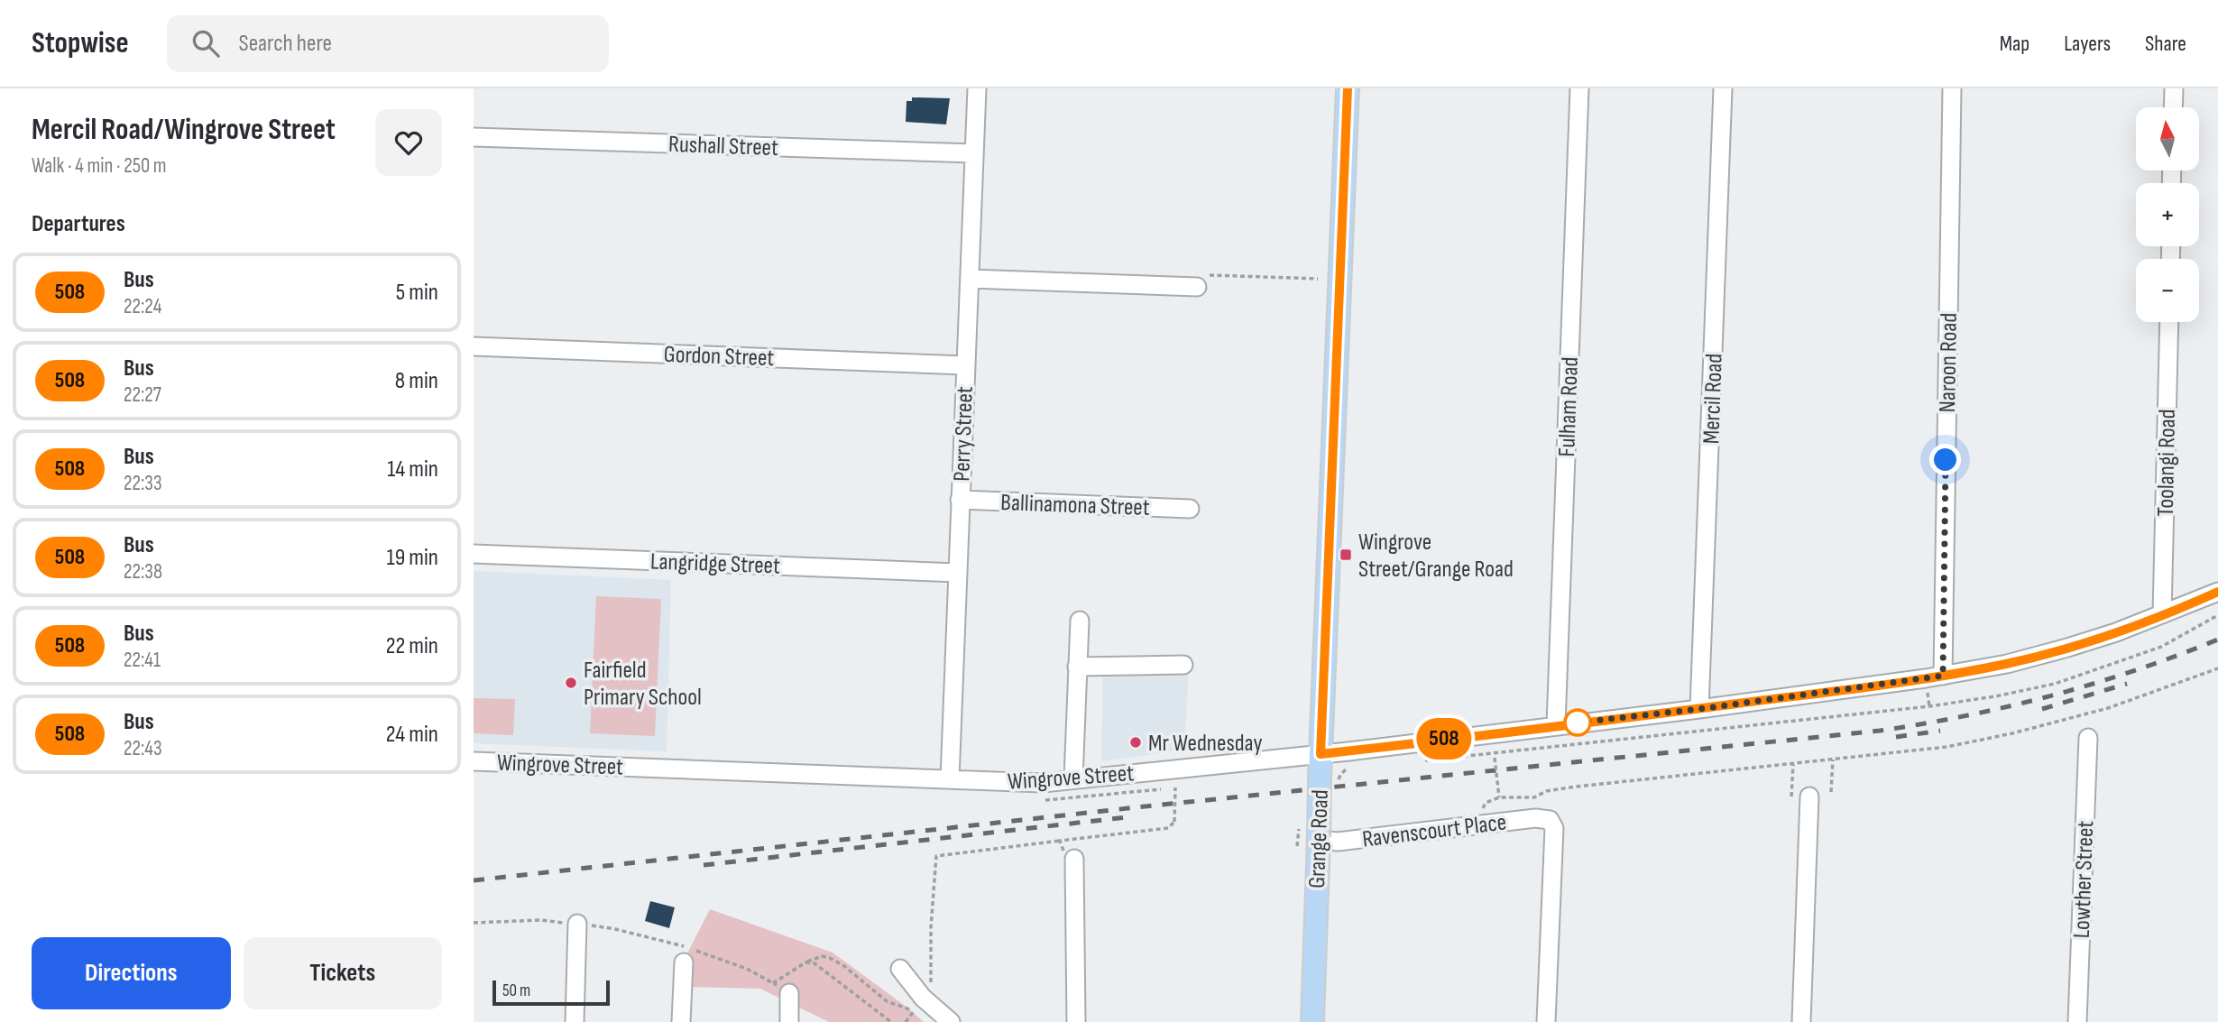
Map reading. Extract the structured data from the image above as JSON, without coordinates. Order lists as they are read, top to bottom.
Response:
{
  "streets": {
    "main road": ["Grange Road"],
    "street": [
      "Rushall Street",
      "Gordon Street",
      "Naroon Road",
      "Mercil Road",
      "Fulham Road",
      "Perry Street",
      "Toolangi Road",
      "Ballinamona Street",
      "Langridge Street",
      "Wingrove Street",
      "Ravenscourt Place",
      "Lowther Street"
    ]
  },
  "crossings": [
    ["Rushall Street", "Perry Street"],
    ["Gordon Street", "Perry Street"],
    ["Naroon Road", "Wingrove Street"],
    ["Mercil Road", "Wingrove Street"],
    ["Fulham Road", "Wingrove Street"],
    ["Perry Street", "Ballinamona Street"],
    ["Perry Street", "Langridge Street"],
    ["Perry Street", "Wingrove Street"],
    ["Toolangi Road", "Wingrove Street"],
    ["Wingrove Street", "Grange Road"],
    ["Ravenscourt Place", "Grange Road"]
  ],
  "places": {
    "transit": ["Wingrove Street/Grange Road"],
    "other": ["Fairfield Primary School", "Mr Wednesday"]
  },
  "lines": ["bus line 508"],
  "scale_bar": "50 m",
  "north": "top",
  "page": {
    "header": "Stopwise",
    "search": "Search here",
    "nav": ["Map", "Layers", "Share"],
    "heading": [
      ["Mercil Road/Wingrove Street", "Walk · 4 min · 250 m"],
      "Departures"
    ],
    "on_map": "508",
    "map_buttons": ["+", "−"],
    "list": [
      {
        "mark": "508",
        "name": "Bus",
        "note": "22:24",
        "value": "5 min"
      },
      {
        "mark": "508",
        "name": "Bus",
        "note": "22:27",
        "value": "8 min"
      },
      {
        "mark": "508",
        "name": "Bus",
        "note": "22:33",
        "value": "14 min"
      },
      {
        "mark": "508",
        "name": "Bus",
        "note": "22:38",
        "value": "19 min"
      },
      {
        "mark": "508",
        "name": "Bus",
        "note": "22:41",
        "value": "22 min"
      },
      {
        "mark": "508",
        "name": "Bus",
        "note": "22:43",
        "value": "24 min"
      }
    ],
    "buttons": ["Directions", "Tickets"],
    "scale": "50 m"
  }
}
